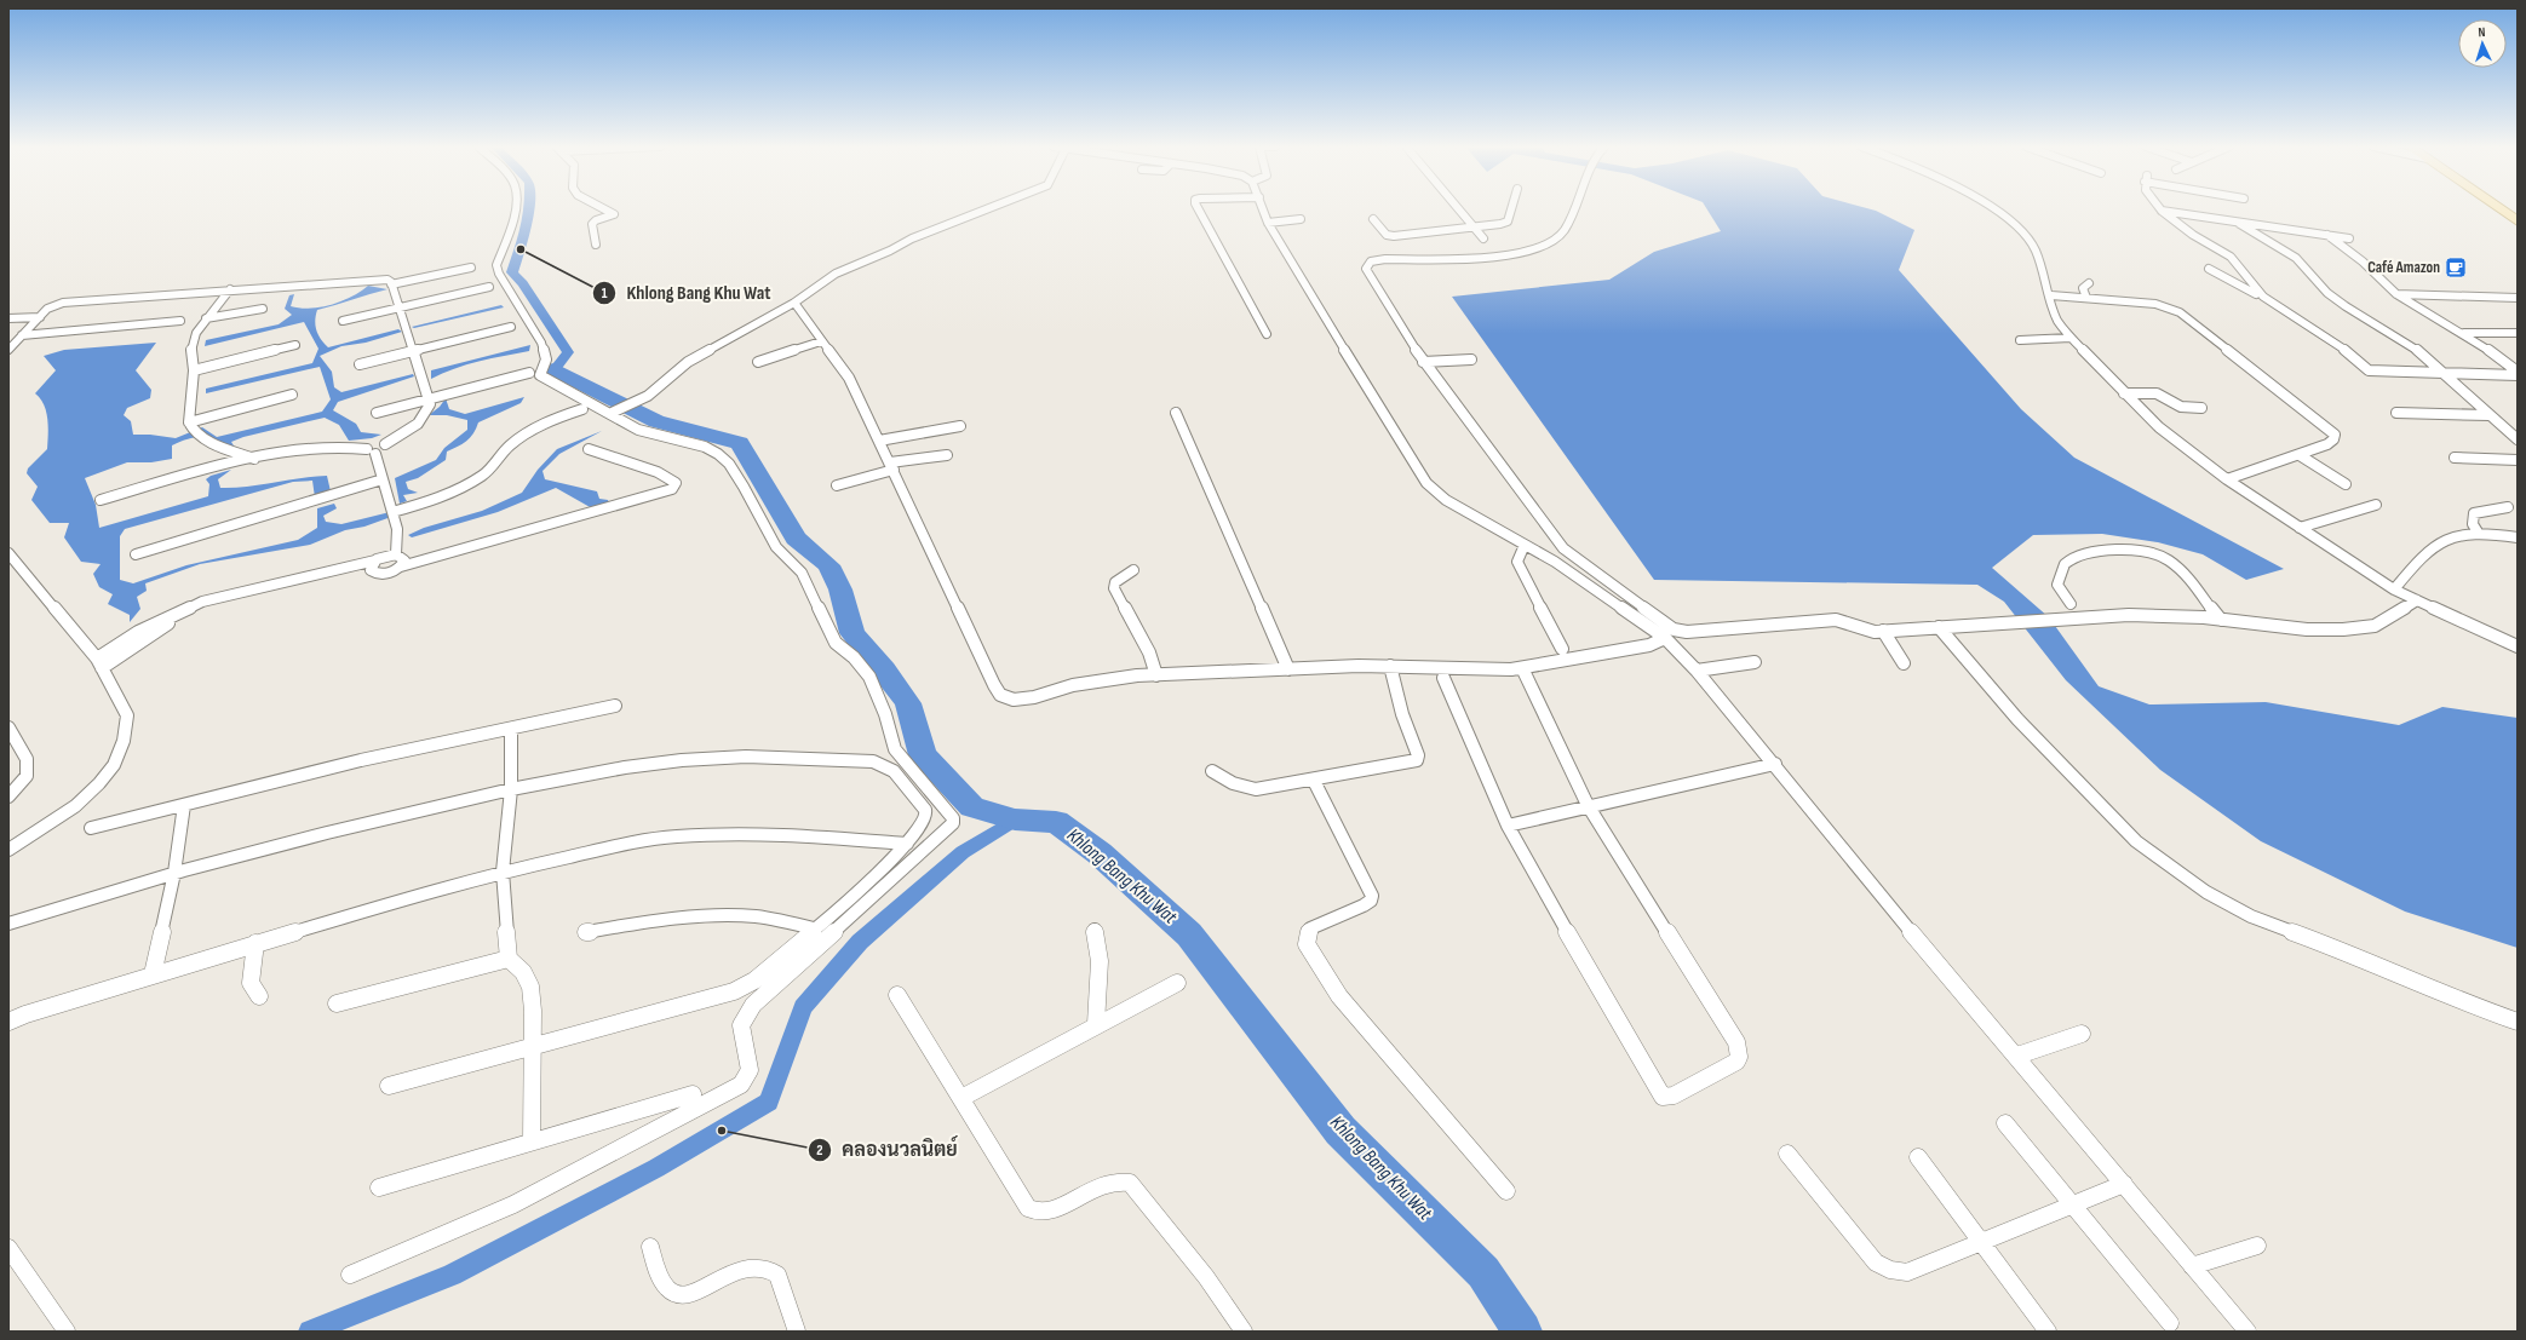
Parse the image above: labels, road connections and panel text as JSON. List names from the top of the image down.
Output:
{
  "water": ["Khlong Bang Khu Wat"],
  "places": {
    "other": ["Khlong Bang Khu Wat", "คลองนวลนิตย์"],
    "cafe": ["Café Amazon"]
  },
  "north": "top"
}
